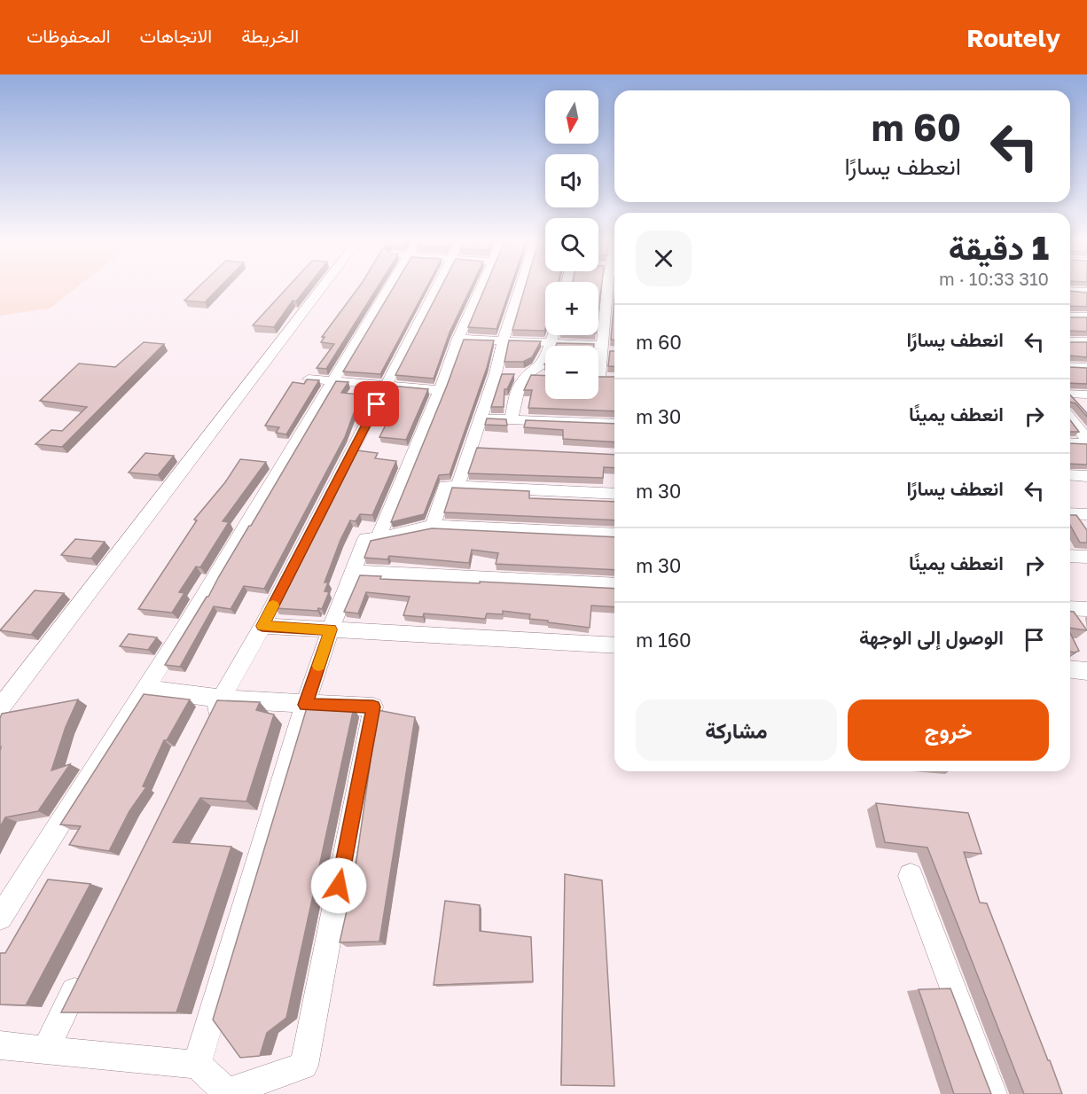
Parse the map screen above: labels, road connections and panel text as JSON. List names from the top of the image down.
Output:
{
  "north": "bottom",
  "page": {
    "header": "Routely",
    "nav": ["الخريطة", "الاتجاهات", "المحفوظات"],
    "map_buttons": ["+", "−"],
    "turn": ["60 m", "انعطف يسارًا"],
    "heading": ["1 دقيقة", "310 m · 10:33"],
    "list": [
      {
        "name": "انعطف يسارًا",
        "value": "60 m"
      },
      {
        "name": "انعطف يمينًا",
        "value": "30 m"
      },
      {
        "name": "انعطف يسارًا",
        "value": "30 m"
      },
      {
        "name": "انعطف يمينًا",
        "value": "30 m"
      },
      {
        "name": "الوصول إلى الوجهة",
        "value": "160 m"
      }
    ],
    "buttons": ["خروج", "مشاركة"]
  }
}
